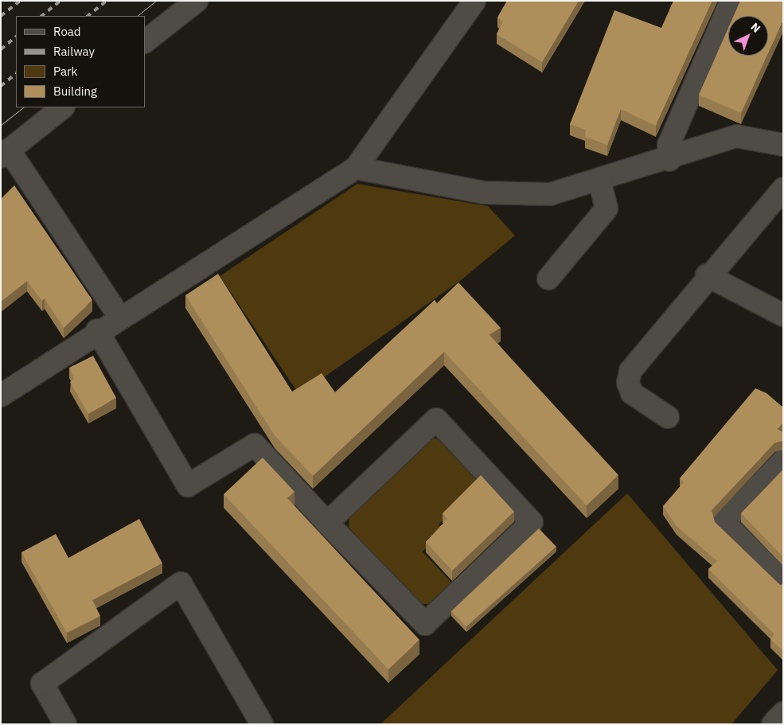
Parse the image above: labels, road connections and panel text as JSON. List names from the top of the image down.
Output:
{
  "legend": [
    "Road",
    "Railway",
    "Park",
    "Building"
  ],
  "north": "top right"
}
